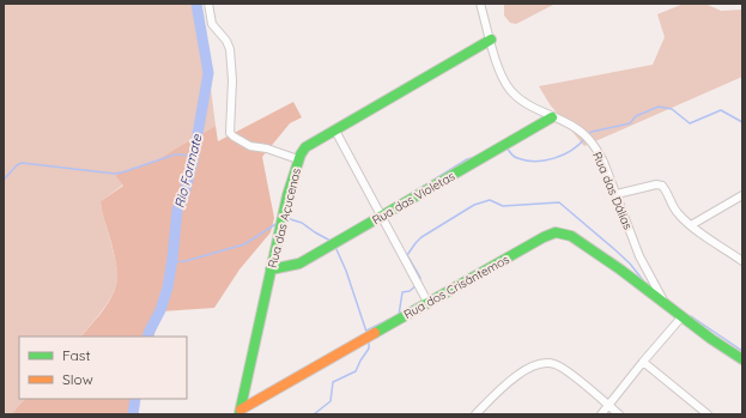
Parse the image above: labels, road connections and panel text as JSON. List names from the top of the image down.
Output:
{
  "streets": {
    "street": [
      "Rua das Dálias",
      "Rua das Violetas",
      "Rua das Açucenas",
      "Rua dos Crisântemos"
    ]
  },
  "crossings": [
    ["Rua das Dálias", "Rua das Violetas"],
    ["Rua das Dálias", "Rua das Açucenas"],
    ["Rua das Dálias", "Rua dos Crisântemos"],
    ["Rua das Violetas", "Rua das Açucenas"],
    ["Rua das Açucenas", "Rua dos Crisântemos"]
  ],
  "water": ["Rio Formate"],
  "legend": ["Fast", "Slow"]
}
